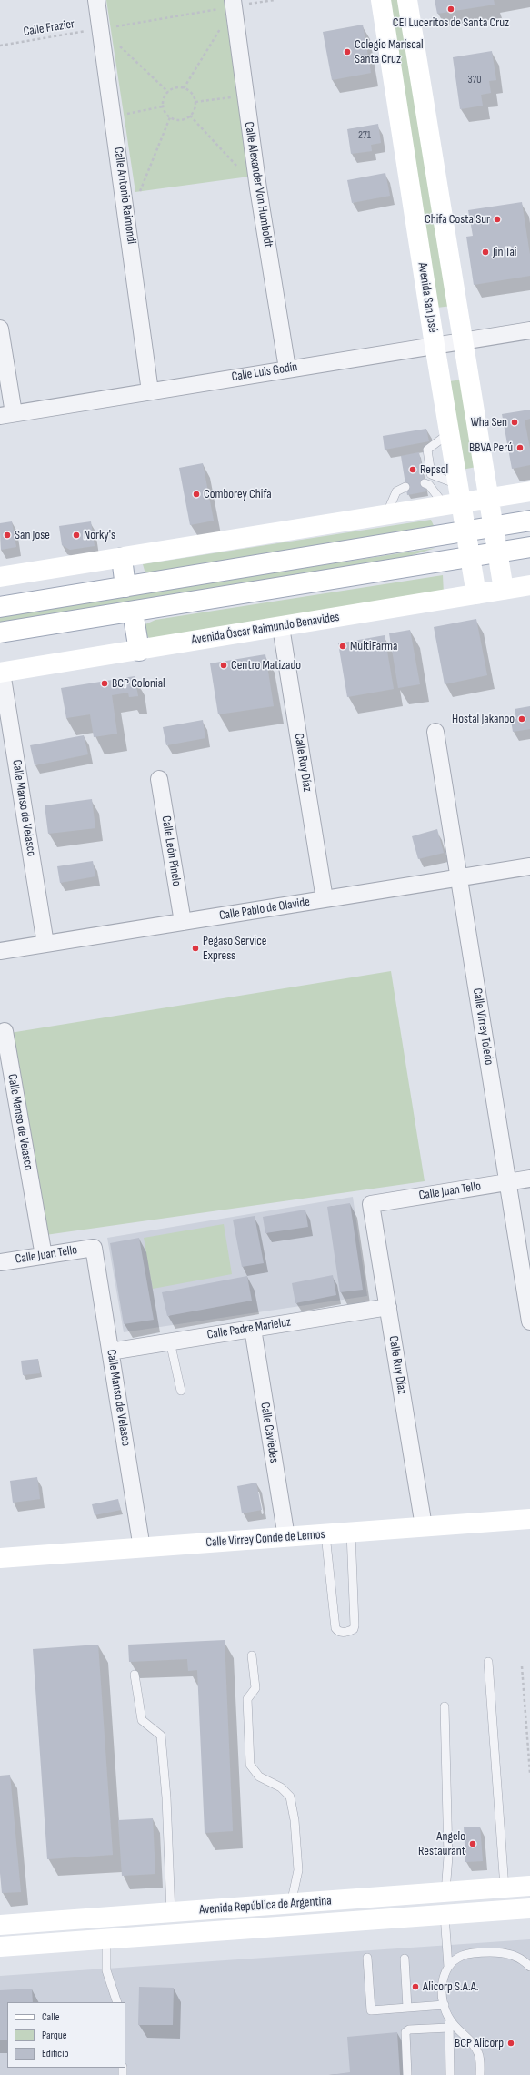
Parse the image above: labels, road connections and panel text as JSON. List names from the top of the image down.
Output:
{
  "streets": {
    "main road": [
      "Avenida San José",
      "Avenida Óscar Raimundo Benavides",
      "Calle Virrey Conde de Lemos",
      "Avenida República de Argentina"
    ],
    "street": [
      "Calle Alexander Von Humboldt",
      "Calle Antonio Raimondi",
      "Calle Luis Godín",
      "Calle Ruy Díaz",
      "Calle Manso de Velasco",
      "Calle León Pinelo",
      "Calle Pablo de Olavide",
      "Calle Virrey Toledo",
      "Calle Juan Tello",
      "Calle Padre Marieluz",
      "Calle Caviedes"
    ],
    "path": ["Calle Frazier"]
  },
  "crossings": [
    ["Calle Frazier", "Calle Alexander Von Humboldt"],
    ["Calle Frazier", "Calle Antonio Raimondi"],
    ["Calle Alexander Von Humboldt", "Calle Luis Godín"],
    ["Calle Antonio Raimondi", "Calle Luis Godín"],
    ["Avenida San José", "Calle Luis Godín"],
    ["Avenida San José", "Avenida Óscar Raimundo Benavides"],
    ["Avenida Óscar Raimundo Benavides", "Calle Ruy Díaz"],
    ["Avenida Óscar Raimundo Benavides", "Calle Manso de Velasco"],
    ["Calle Ruy Díaz", "Calle Pablo de Olavide"],
    ["Calle Ruy Díaz", "Calle Juan Tello"],
    ["Calle Ruy Díaz", "Calle Padre Marieluz"],
    ["Calle Ruy Díaz", "Calle Virrey Conde de Lemos"],
    ["Calle Manso de Velasco", "Calle Pablo de Olavide"],
    ["Calle Manso de Velasco", "Calle Juan Tello"],
    ["Calle Manso de Velasco", "Calle Padre Marieluz"],
    ["Calle Manso de Velasco", "Calle Virrey Conde de Lemos"],
    ["Calle León Pinelo", "Calle Pablo de Olavide"],
    ["Calle Pablo de Olavide", "Calle Virrey Toledo"],
    ["Calle Virrey Toledo", "Calle Juan Tello"],
    ["Calle Padre Marieluz", "Calle Caviedes"],
    ["Calle Caviedes", "Calle Virrey Conde de Lemos"]
  ],
  "places": [
    "CEI Luceritos de Santa Cruz",
    "Colegio Mariscal Santa Cruz",
    "Chifa Costa Sur",
    "Jin Tai",
    "Wha Sen",
    "BBVA Perú",
    "Repsol",
    "Comborey Chifa",
    "San Jose",
    "Norky's",
    "MultiFarma",
    "Centro Matizado",
    "BCP Colonial",
    "Hostal Jakanoo",
    "Pegaso Service Express",
    "Angelo Restaurant",
    "Alicorp S.A.A.",
    "BCP Alicorp"
  ],
  "house_numbers": ["370", "271"],
  "legend": ["Calle", "Parque", "Edificio"]
}
